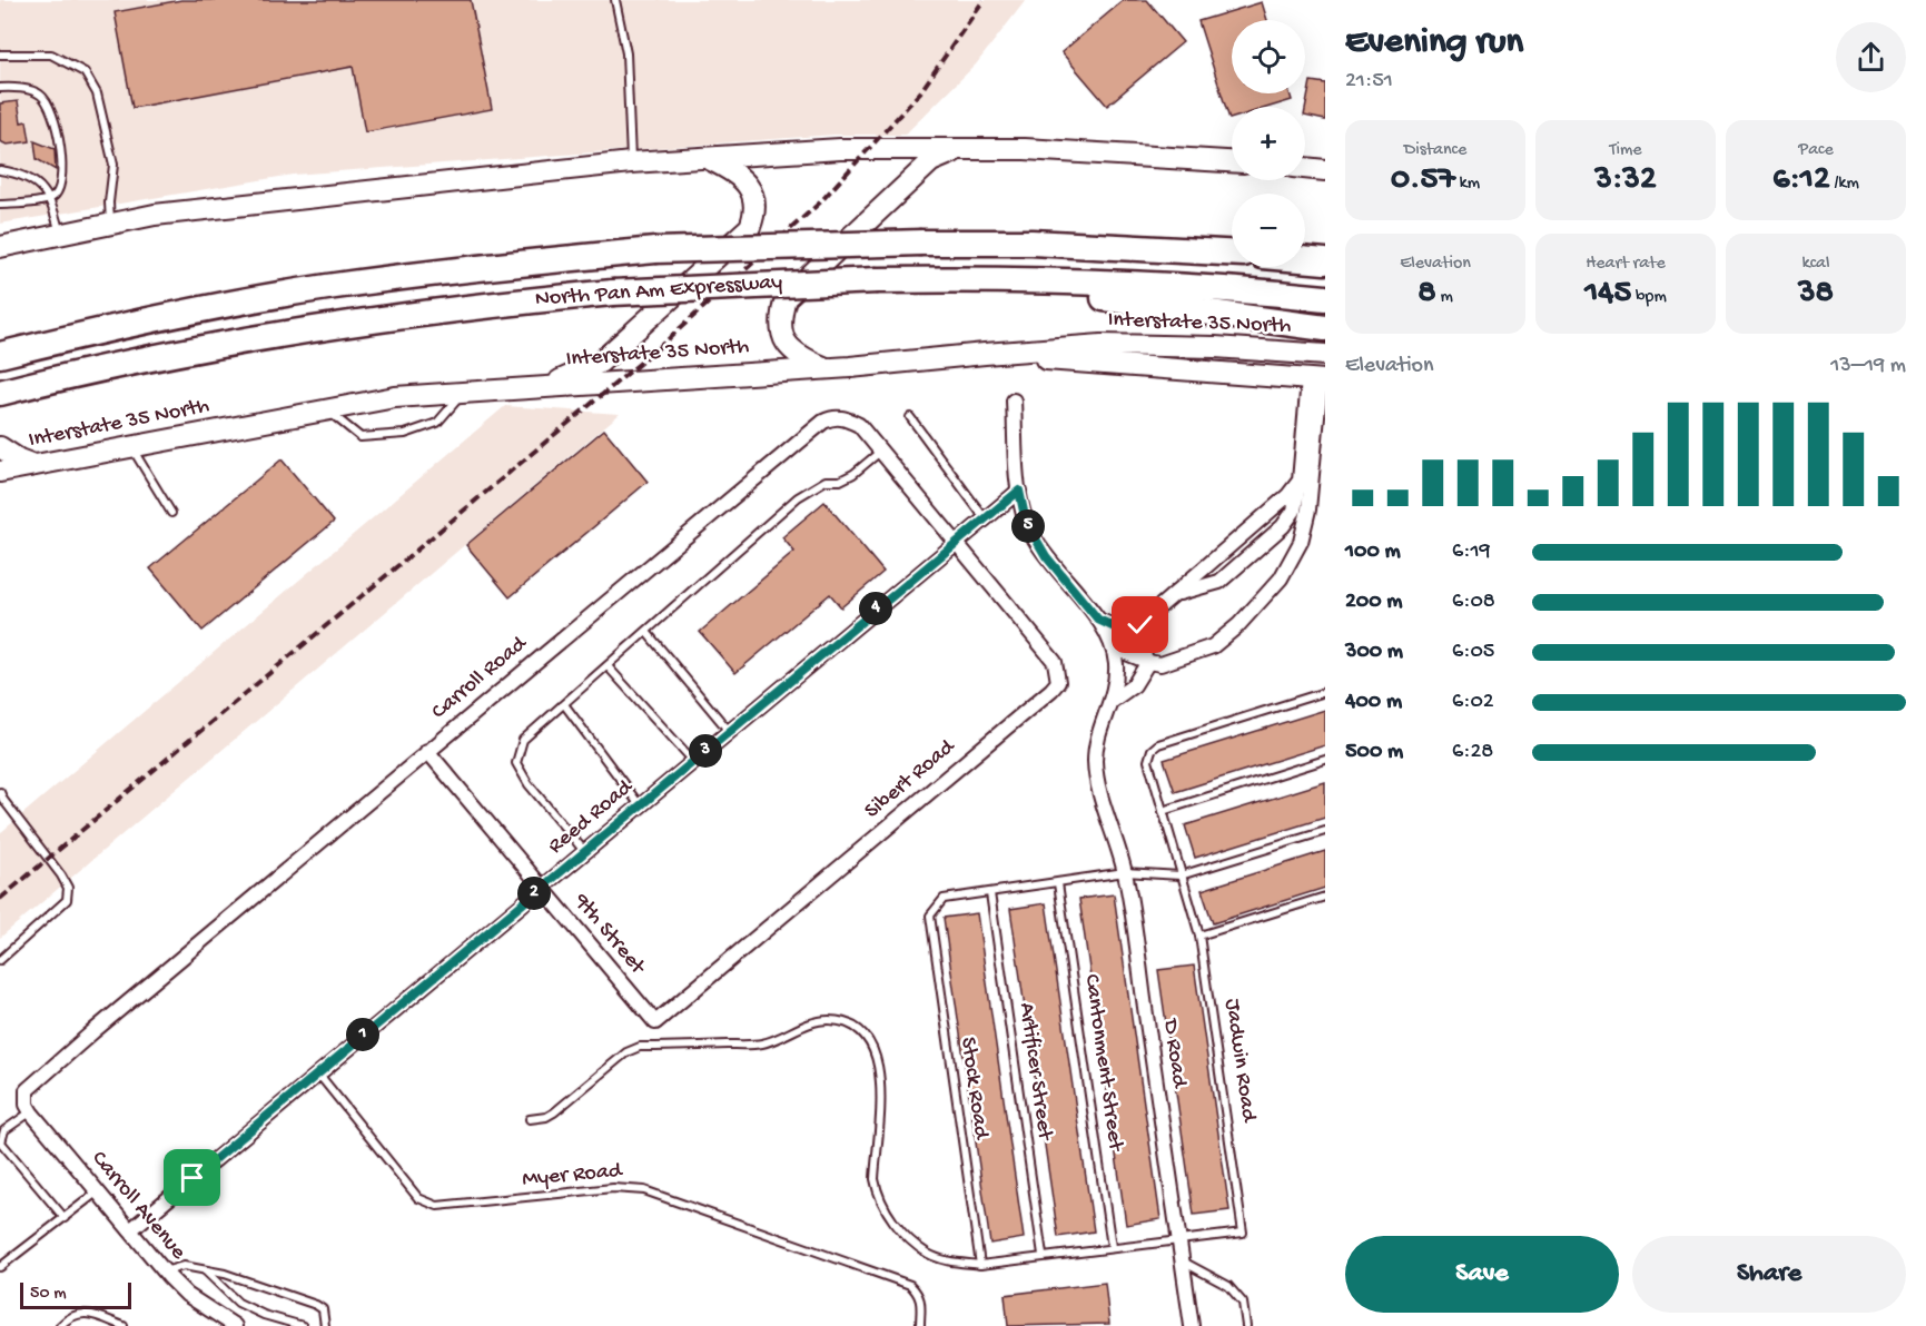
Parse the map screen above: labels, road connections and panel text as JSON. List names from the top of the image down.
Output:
{
  "streets": {
    "highway": ["North Pan Am Expressway"],
    "main road": ["Interstate 35 North"],
    "street": [
      "Carroll Road",
      "Sibert Road",
      "Reed Road",
      "9th Street",
      "D Road",
      "Carroll Avenue"
    ],
    "lane": [
      "Jadwin Road",
      "Cantonment Street",
      "Artificer Street",
      "Stock Road",
      "Myer Road"
    ]
  },
  "crossings": [
    ["Carroll Road", "Sibert Road"],
    ["Carroll Road", "Reed Road"],
    ["Carroll Road", "9th Street"],
    ["Carroll Road", "Carroll Avenue"],
    ["Sibert Road", "Reed Road"],
    ["Sibert Road", "9th Street"],
    ["Reed Road", "9th Street"],
    ["Reed Road", "Myer Road"],
    ["Reed Road", "Carroll Avenue"],
    ["D Road", "Jadwin Road"],
    ["Artificer Street", "Stock Road"]
  ],
  "scale_bar": "50 m",
  "page": {
    "heading": ["Evening run", "21:51"],
    "map_buttons": ["+", "−"],
    "stats": [
      ["Distance", "0.57 km"],
      ["Time", "3:32"],
      ["Pace", "6:12 /km"],
      ["Elevation", "8 m"],
      ["Heart rate", "145 bpm"],
      ["kcal", "38"]
    ],
    "chart": ["Elevation", "13–19 m"],
    "pins": [
      "5",
      "4",
      "3",
      "2",
      "1"
    ],
    "list": [
      {
        "name": "100 m",
        "note": "6:19"
      },
      {
        "name": "200 m",
        "note": "6:08"
      },
      {
        "name": "300 m",
        "note": "6:05"
      },
      {
        "name": "400 m",
        "note": "6:02"
      },
      {
        "name": "500 m",
        "note": "6:28"
      }
    ],
    "buttons": ["Save", "Share"],
    "scale": "50 m"
  }
}
